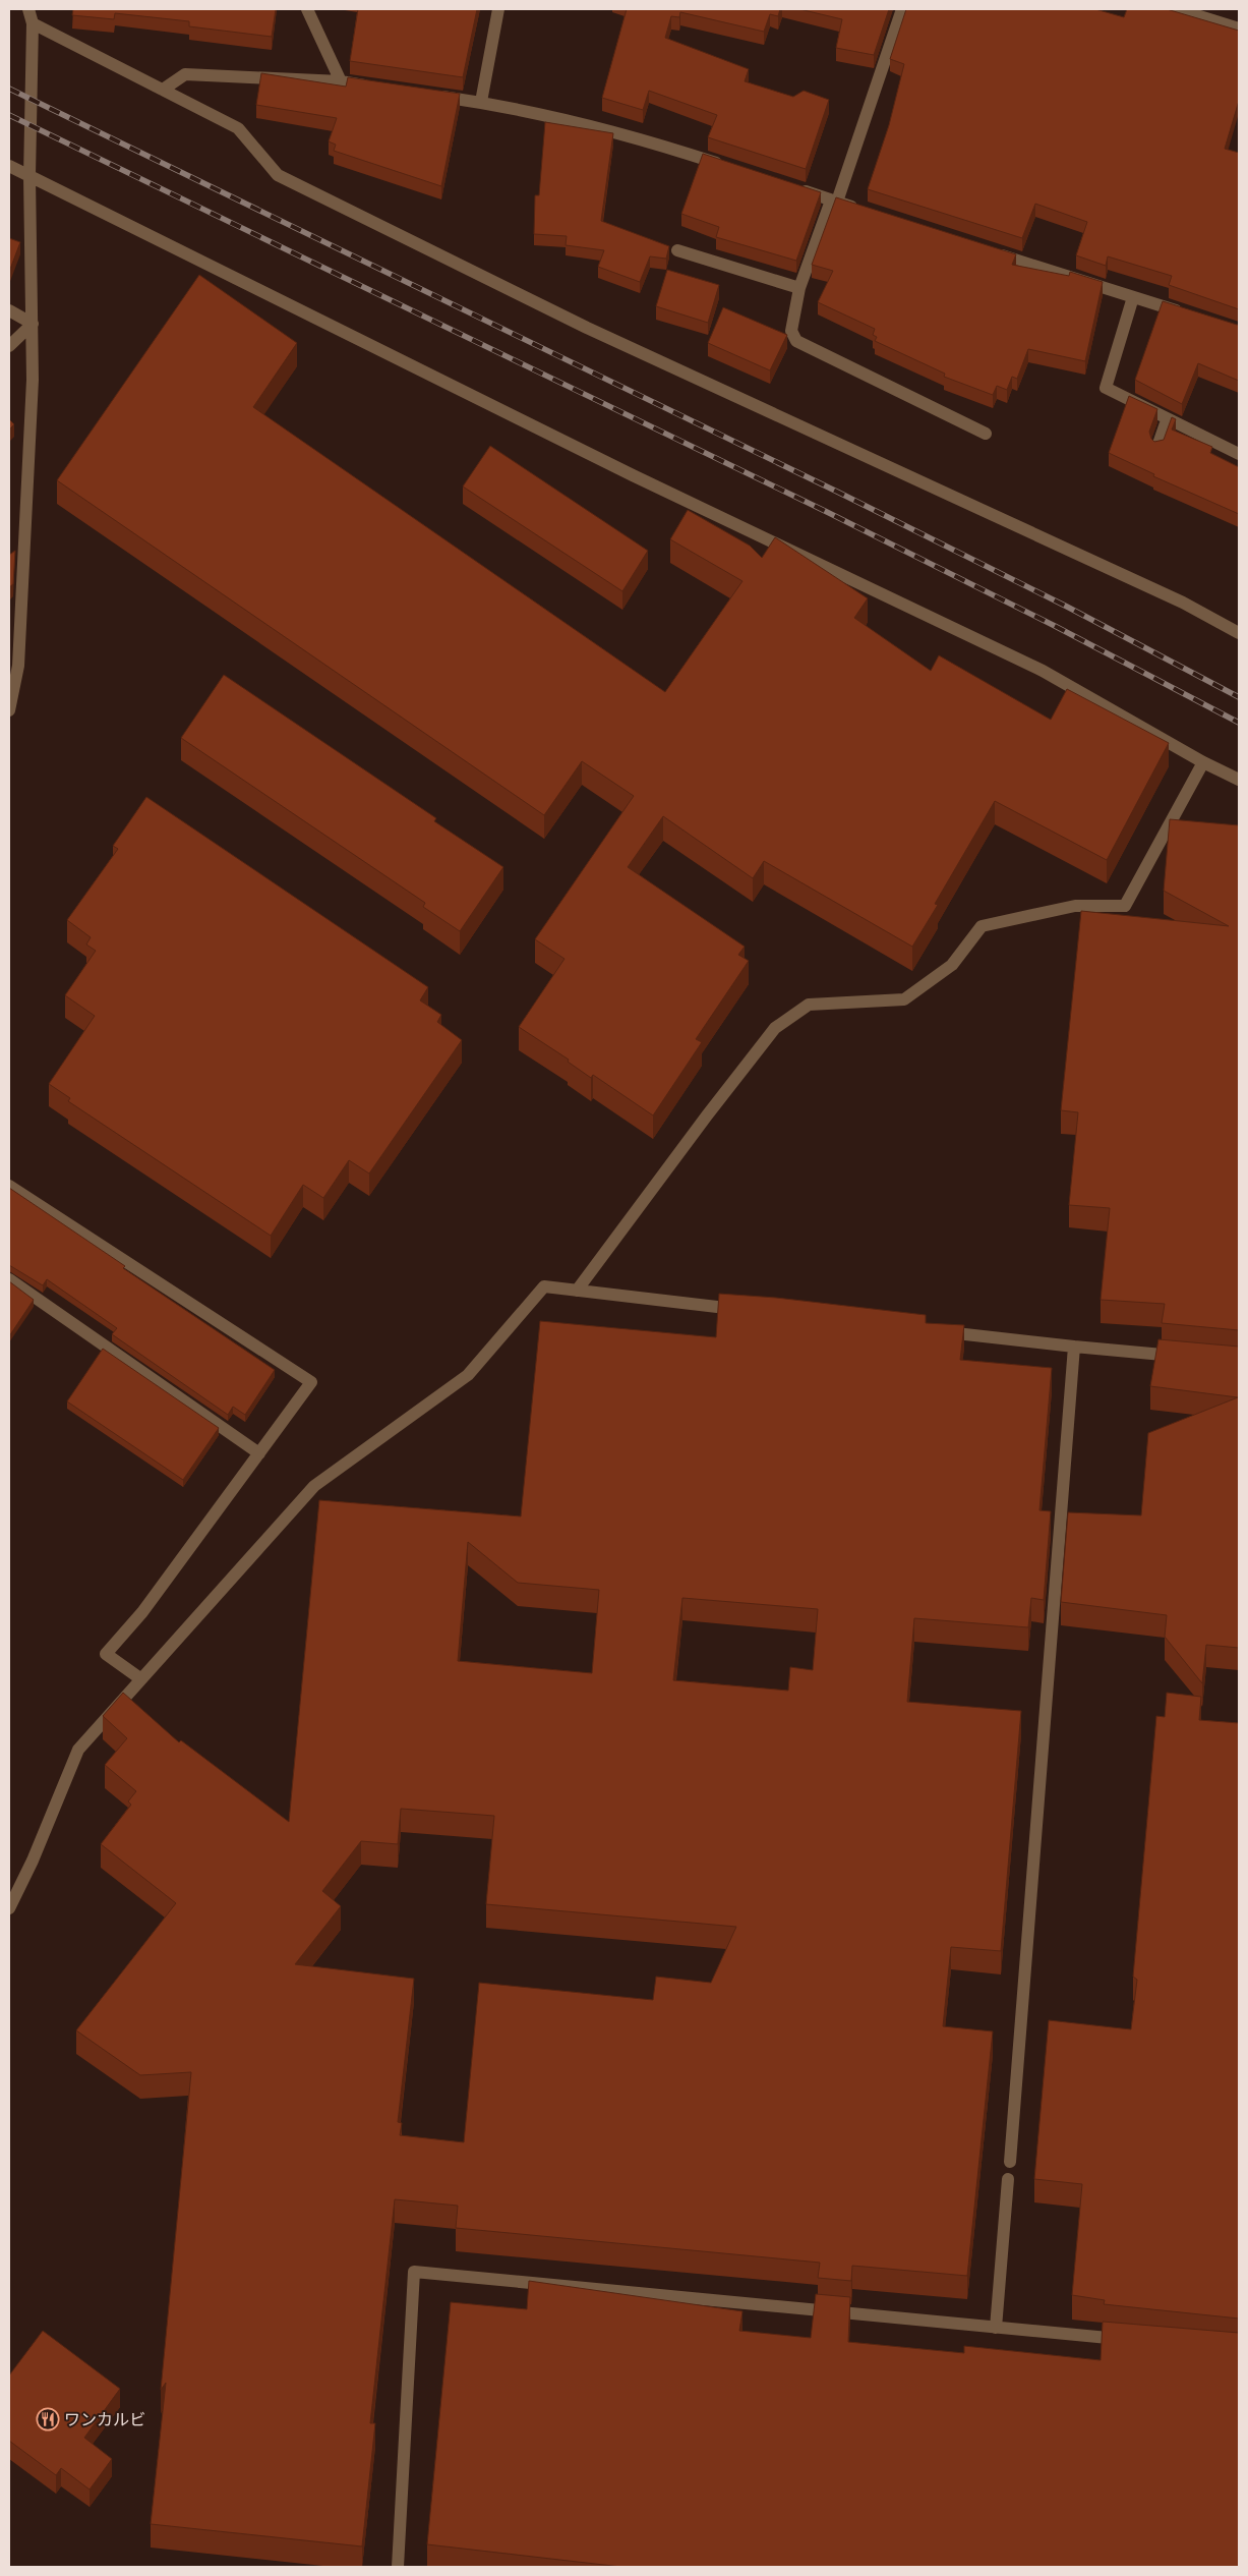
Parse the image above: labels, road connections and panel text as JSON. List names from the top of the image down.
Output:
{
  "places": {
    "restaurant": ["ワンカルビ"]
  }
}
